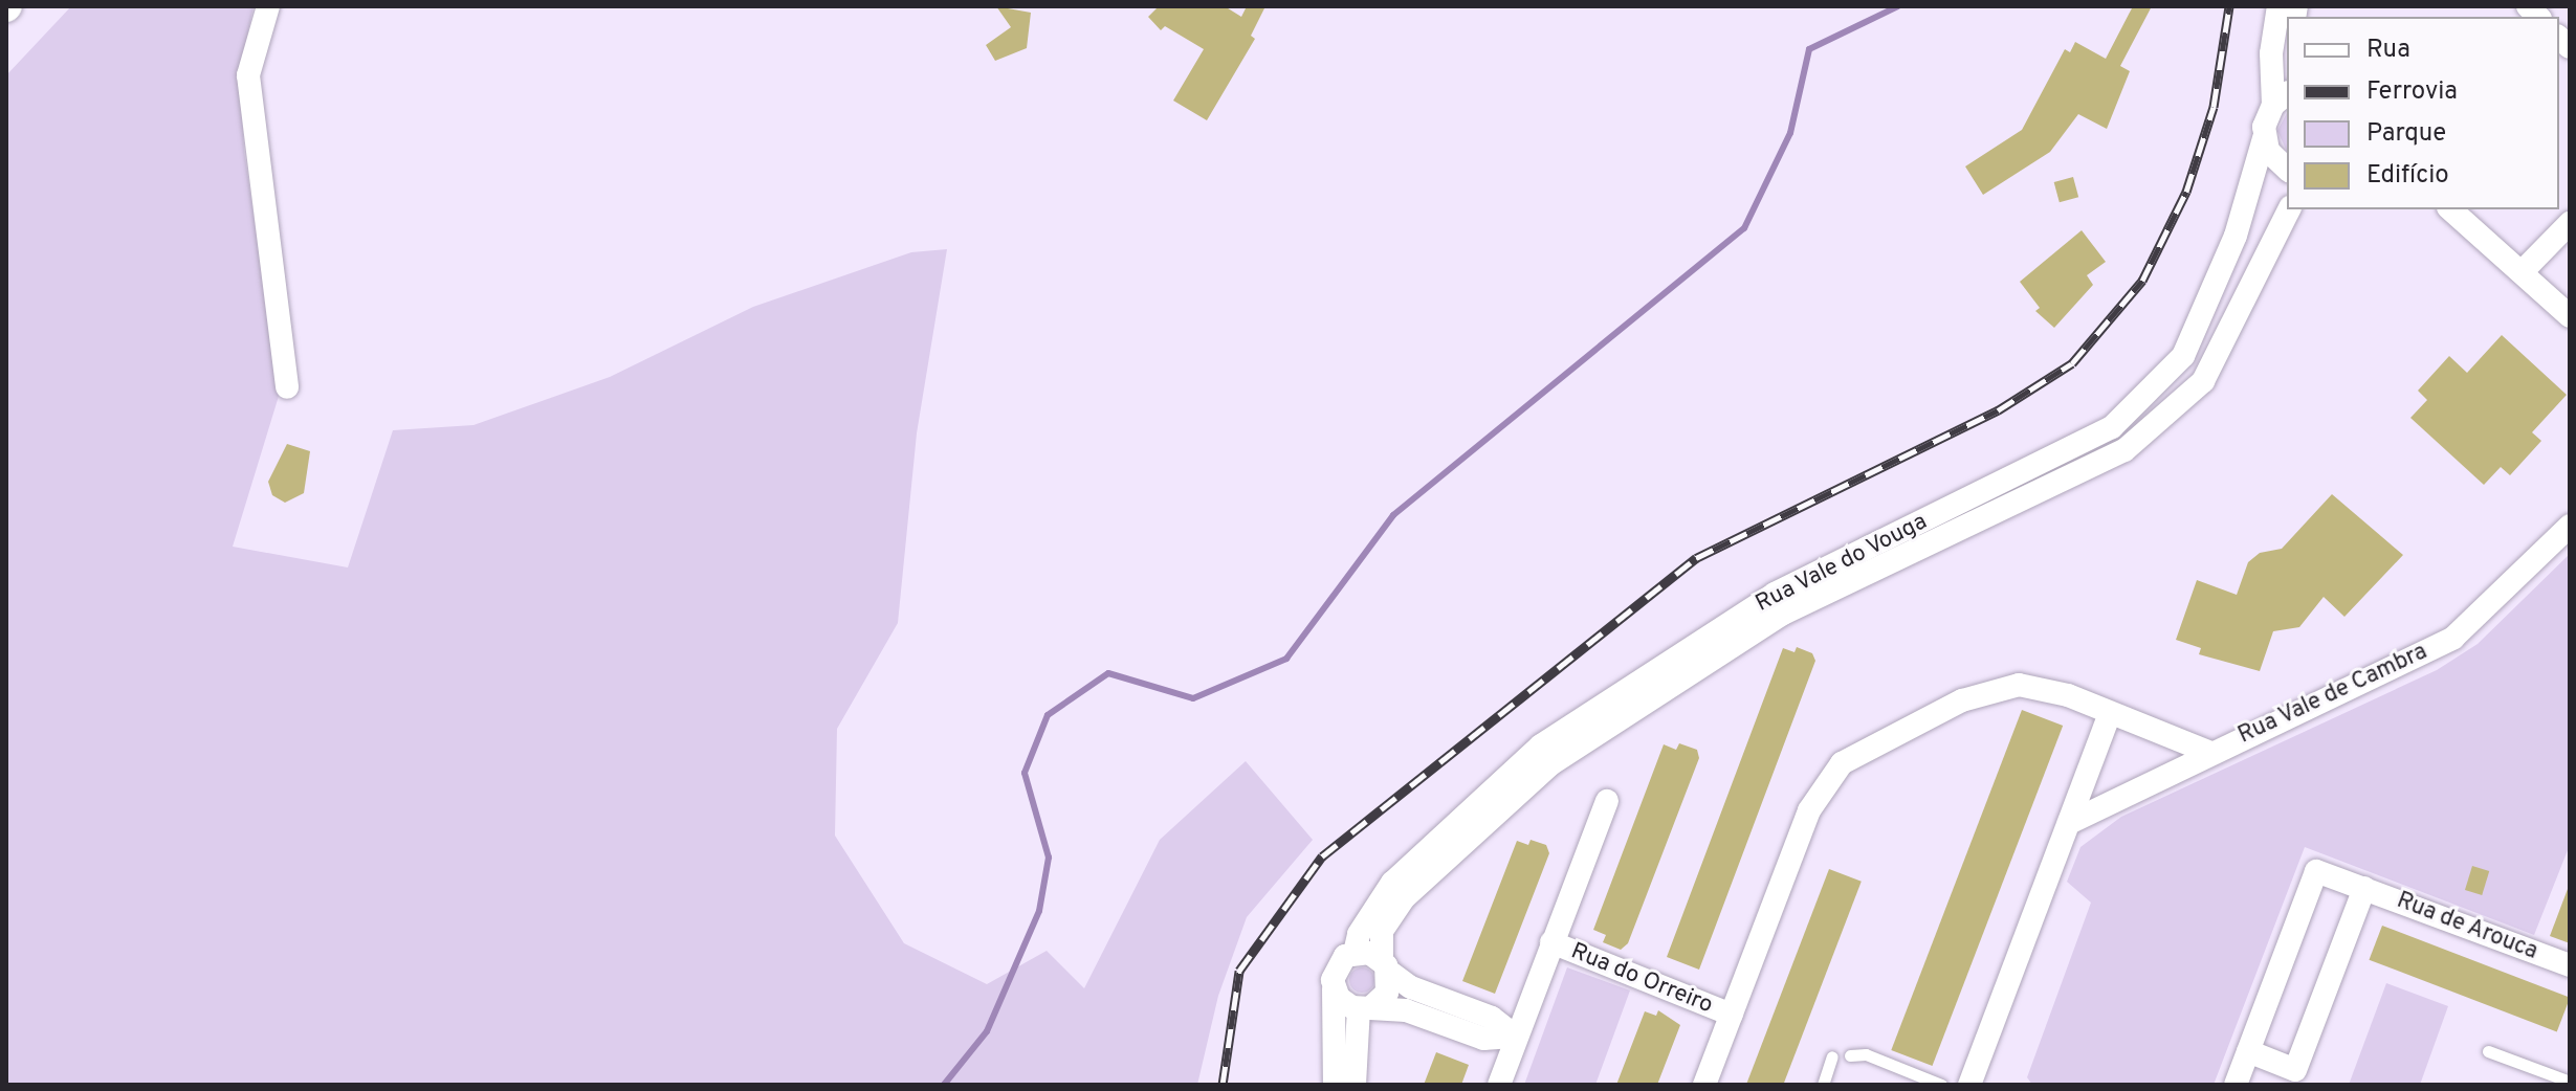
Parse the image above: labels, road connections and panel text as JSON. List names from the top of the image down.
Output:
{
  "streets": {
    "street": [
      "Rua Vale do Vouga",
      "Rua Vale de Cambra",
      "Rua de Arouca",
      "Rua do Orreiro"
    ]
  },
  "legend": [
    "Rua",
    "Ferrovia",
    "Parque",
    "Edifício"
  ]
}
